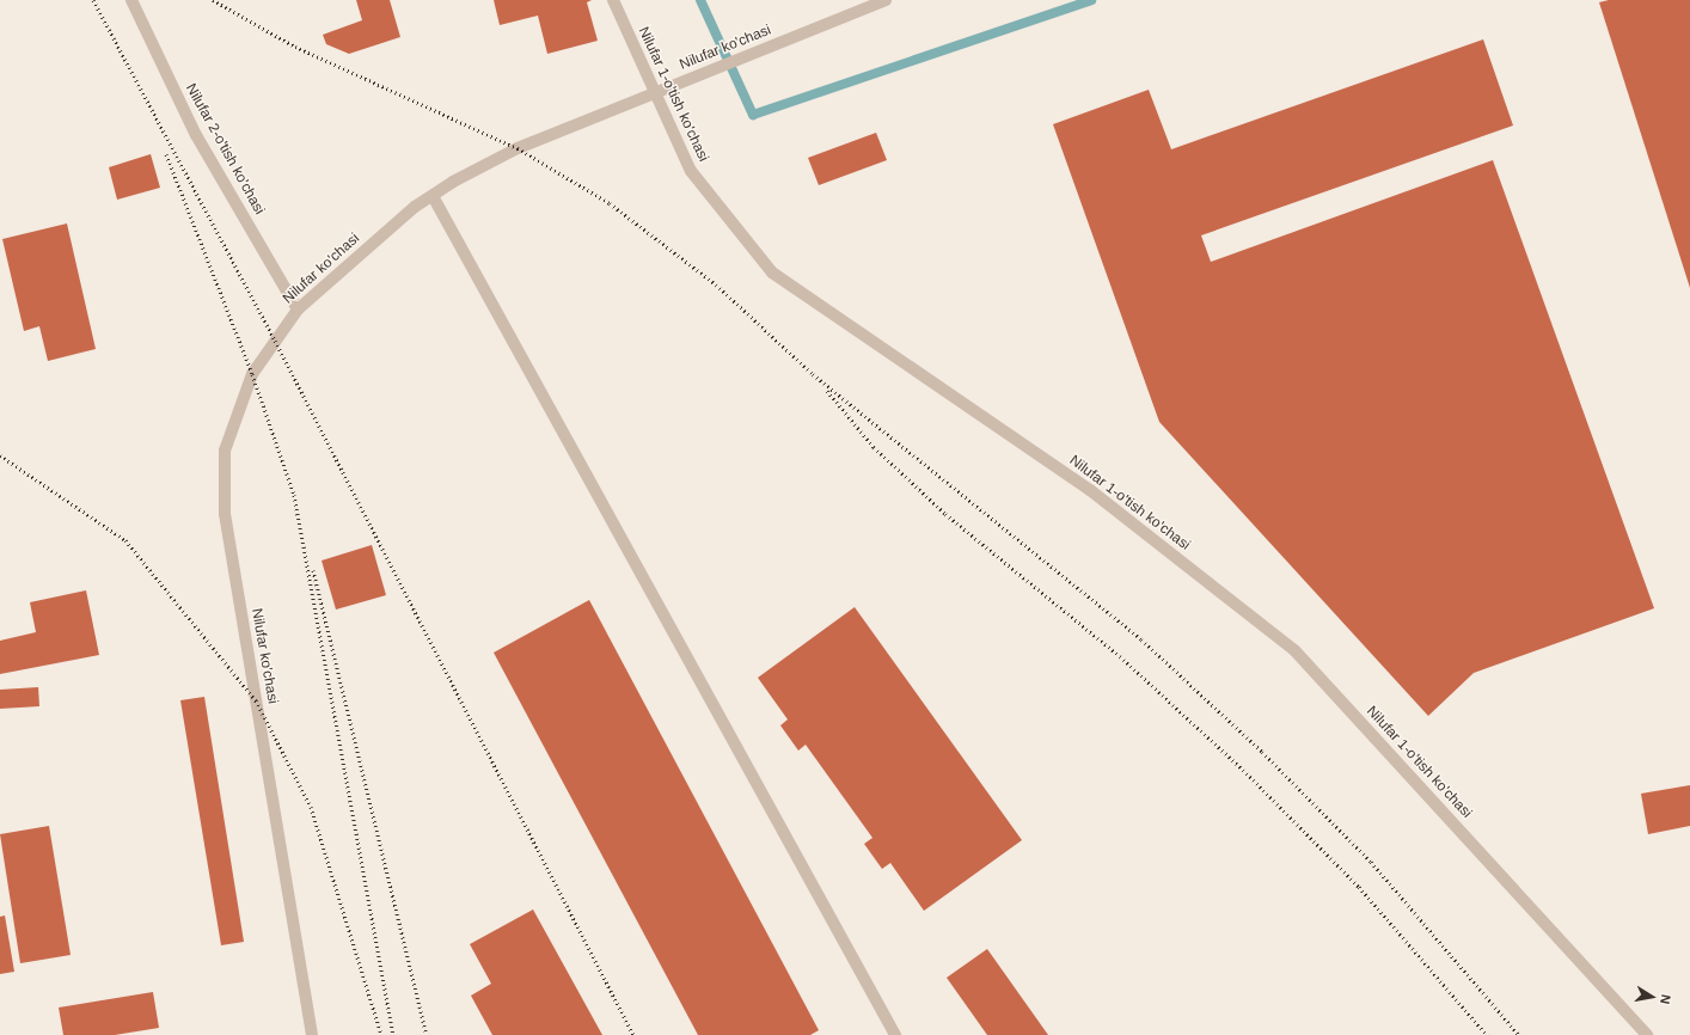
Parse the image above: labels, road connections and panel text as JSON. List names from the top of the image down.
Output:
{
  "streets": {
    "street": ["Nilufar ko'chasi", "Nilufar 1-o'tish ko'chasi", "Nilufar 2-o'tish ko'chasi"]
  },
  "crossings": [
    ["Nilufar ko'chasi", "Nilufar 1-o'tish ko'chasi"],
    ["Nilufar ko'chasi", "Nilufar 2-o'tish ko'chasi"]
  ],
  "north": "right"
}
